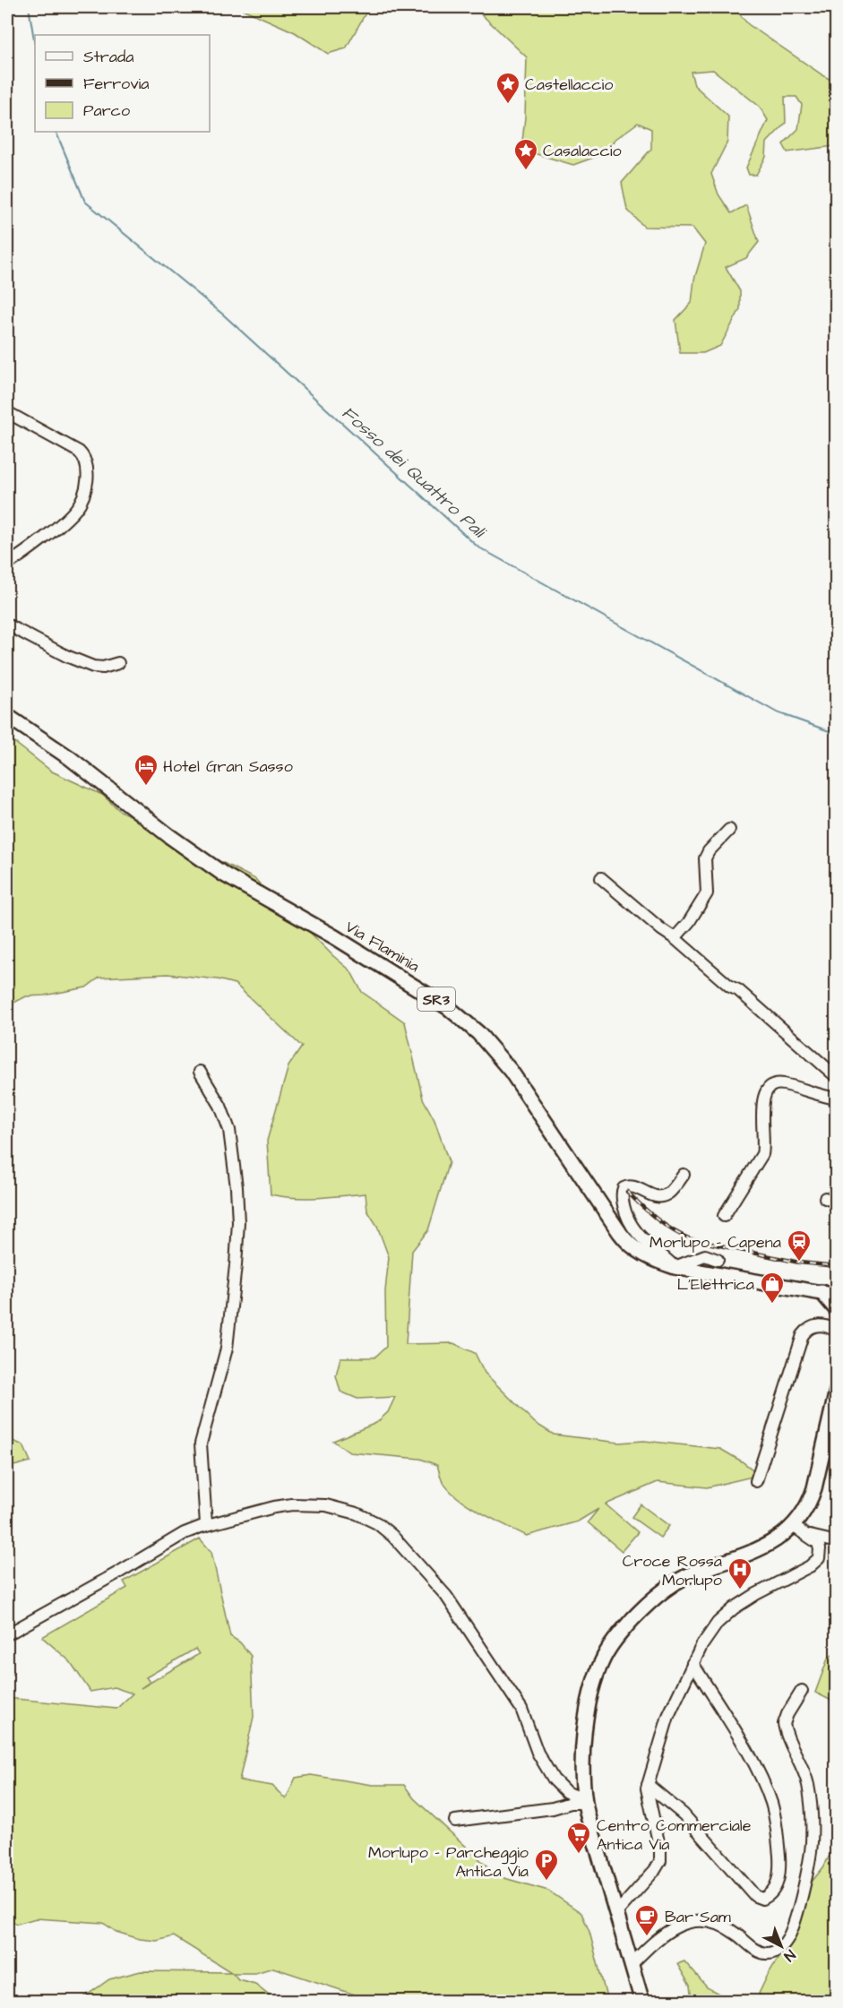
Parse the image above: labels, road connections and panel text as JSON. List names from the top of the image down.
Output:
{
  "streets": {
    "main road": ["Via Flaminia", "SR3"]
  },
  "water": ["Fosso dei Quattro Pali"],
  "places": {
    "place": ["Castellaccio", "Casalaccio"],
    "hotel": ["Hotel Gran Sasso"],
    "station": ["Morlupo - Capena"],
    "shop": ["L‘Elettrica"],
    "hospital": ["Croce Rossa Morlupo"],
    "supermarket": ["Centro Commerciale Antica Via"],
    "parking": ["Morlupo - Parcheggio Antica Via"],
    "cafe": ["Bar Sam"]
  },
  "legend": ["Strada", "Ferrovia", "Parco"],
  "north": "bottom right"
}
